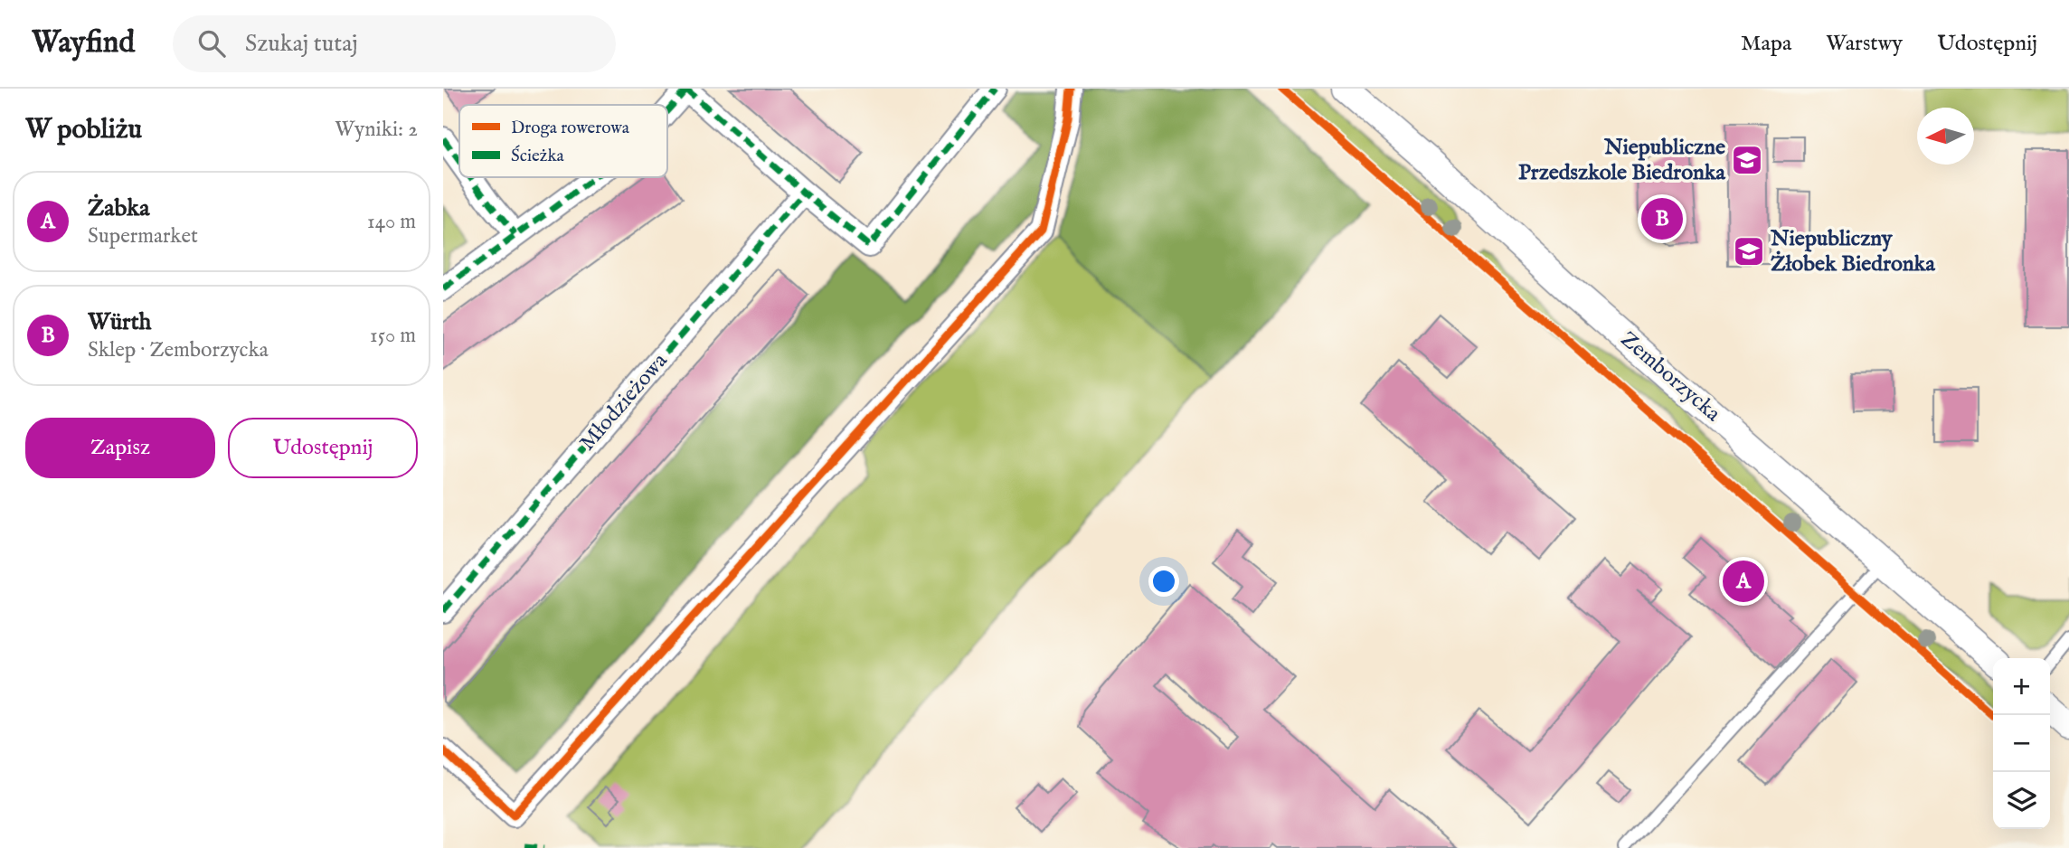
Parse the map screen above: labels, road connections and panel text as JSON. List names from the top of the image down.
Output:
{
  "streets": {
    "street": ["Zemborzycka", "Młodzieżowa"]
  },
  "places": {
    "school or university": ["Niepubliczne Przedszkole Biedronka", "Niepubliczny Żłobek Biedronka"]
  },
  "legend": ["Droga rowerowa", "Ścieżka"],
  "north": "left",
  "page": {
    "header": "Wayfind",
    "search": "Szukaj tutaj",
    "nav": ["Mapa", "Warstwy", "Udostępnij"],
    "heading": ["W pobliżu", "Wyniki: 2"],
    "list": [
      {
        "mark": "A",
        "name": "Żabka",
        "note": "Supermarket",
        "value": "140 m"
      },
      {
        "mark": "B",
        "name": "Würth",
        "note": "Sklep · Zemborzycka",
        "value": "150 m"
      }
    ],
    "pins": ["B", "A"],
    "buttons": ["Zapisz", "Udostępnij"],
    "map_buttons": ["+", "−"]
  }
}
